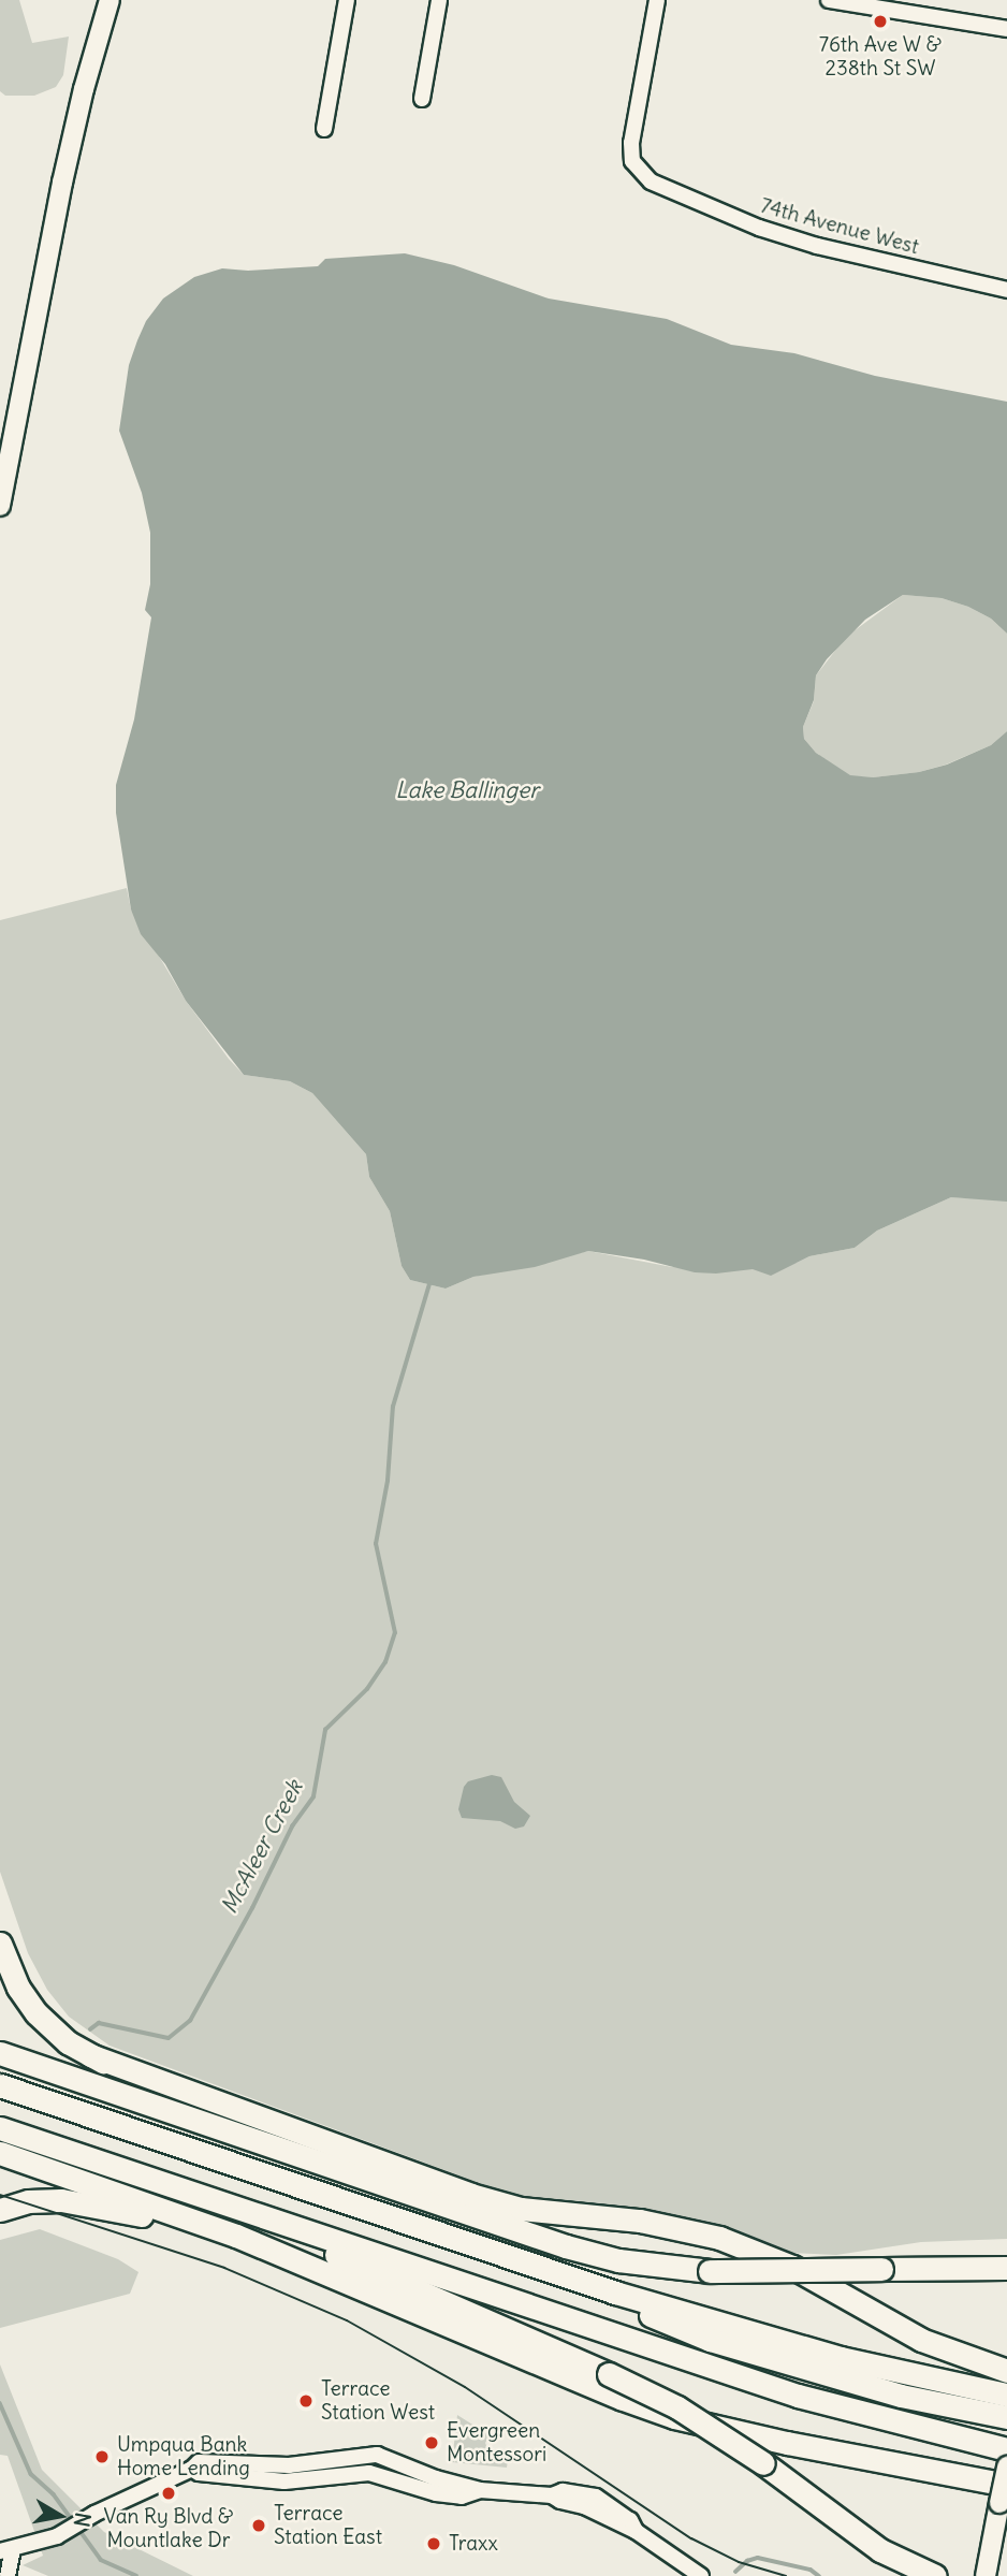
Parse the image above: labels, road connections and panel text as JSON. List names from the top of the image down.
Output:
{
  "streets": {
    "street": ["74th Avenue West"]
  },
  "water": ["Lake Ballinger", "McAleer Creek"],
  "places": [
    "76th Ave W & 238th St SW",
    "Terrace Station West",
    "Evergreen Montessori",
    "Umpqua Bank Home Lending",
    "Van Ry Blvd & Mountlake Dr",
    "Terrace Station East",
    "Traxx"
  ],
  "north": "right"
}
